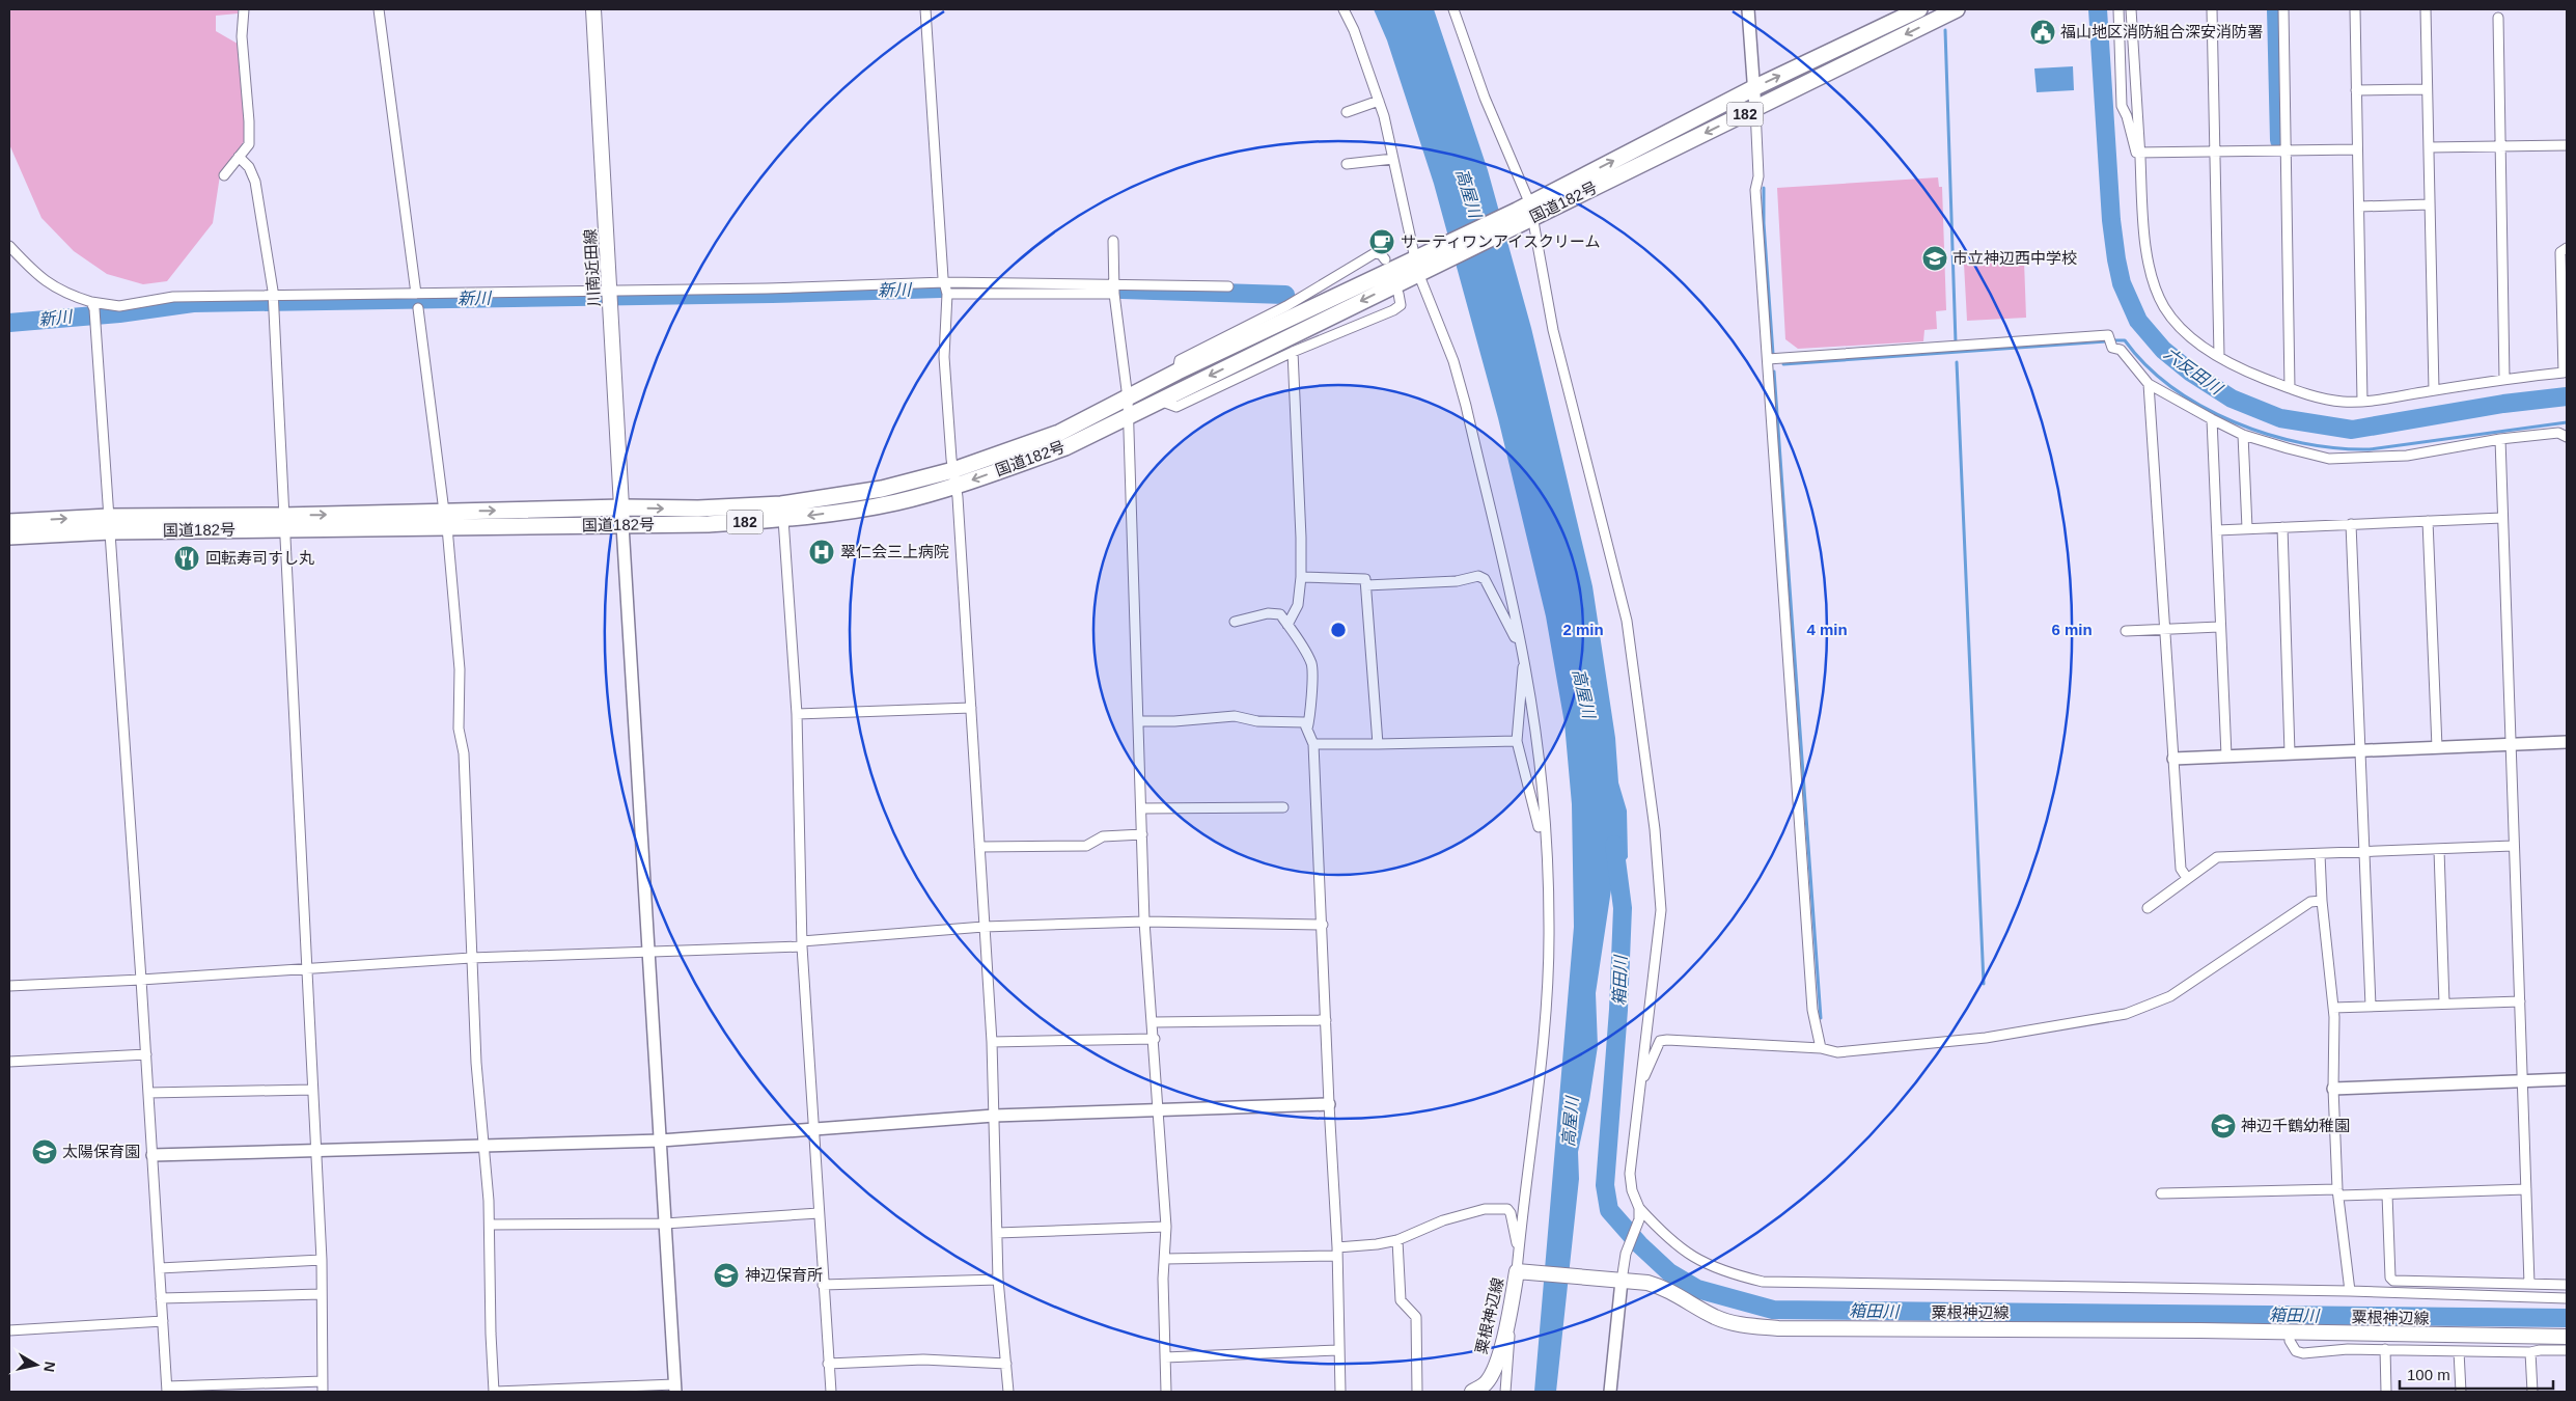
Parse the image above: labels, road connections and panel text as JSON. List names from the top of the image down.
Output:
{
  "streets": {
    "highway": ["182", "国道182号"],
    "main road": ["川南近田線", "粟根神辺線"]
  },
  "crossings": [
    ["国道182号", "川南近田線"]
  ],
  "water": [
    "高屋川",
    "新川",
    "六反田川",
    "箱田川"
  ],
  "places": {
    "public building": ["福山地区消防組合深安消防署"],
    "cafe": ["サーティワンアイスクリーム"],
    "school or university": [
      "市立神辺西中学校",
      "神辺千鶴幼稚園",
      "太陽保育園",
      "神辺保育所"
    ],
    "hospital": ["翠仁会三上病院"],
    "restaurant": ["回転寿司すし丸"]
  },
  "scale_bar": "100 m",
  "north": "right",
  "rings": ["2 min", "4 min", "6 min"]
}
